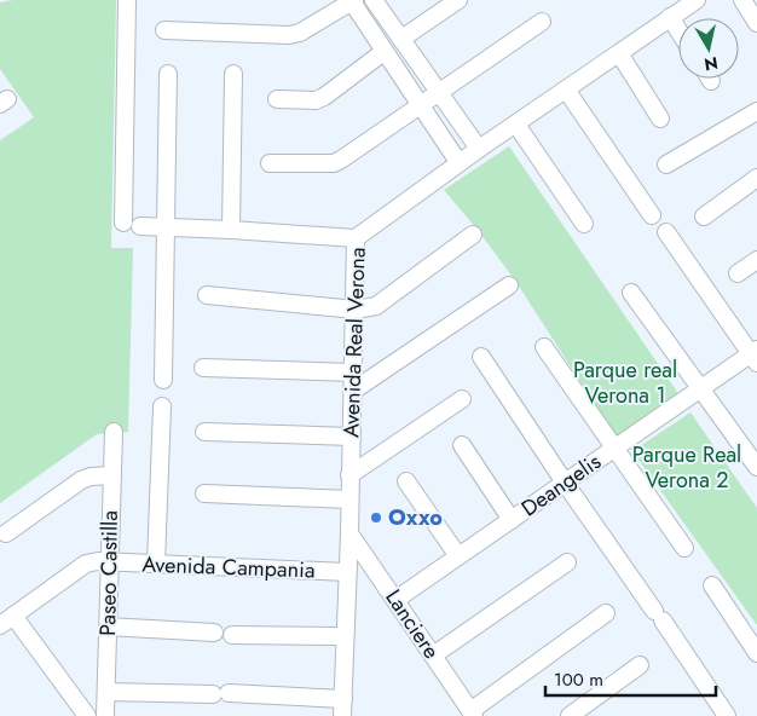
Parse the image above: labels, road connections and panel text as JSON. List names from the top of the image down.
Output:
{
  "streets": {
    "street": [
      "Avenida Real Verona",
      "Deangelis",
      "Avenida Campania",
      "Paseo Castilla",
      "Lanciere"
    ]
  },
  "crossings": [
    ["Avenida Real Verona", "Avenida Campania"],
    ["Avenida Real Verona", "Lanciere"],
    ["Deangelis", "Lanciere"],
    ["Avenida Campania", "Paseo Castilla"]
  ],
  "parks": ["Parque real Verona 1", "Parque Real Verona 2"],
  "places": ["Oxxo"],
  "scale_bar": "100 m",
  "north": "bottom"
}
